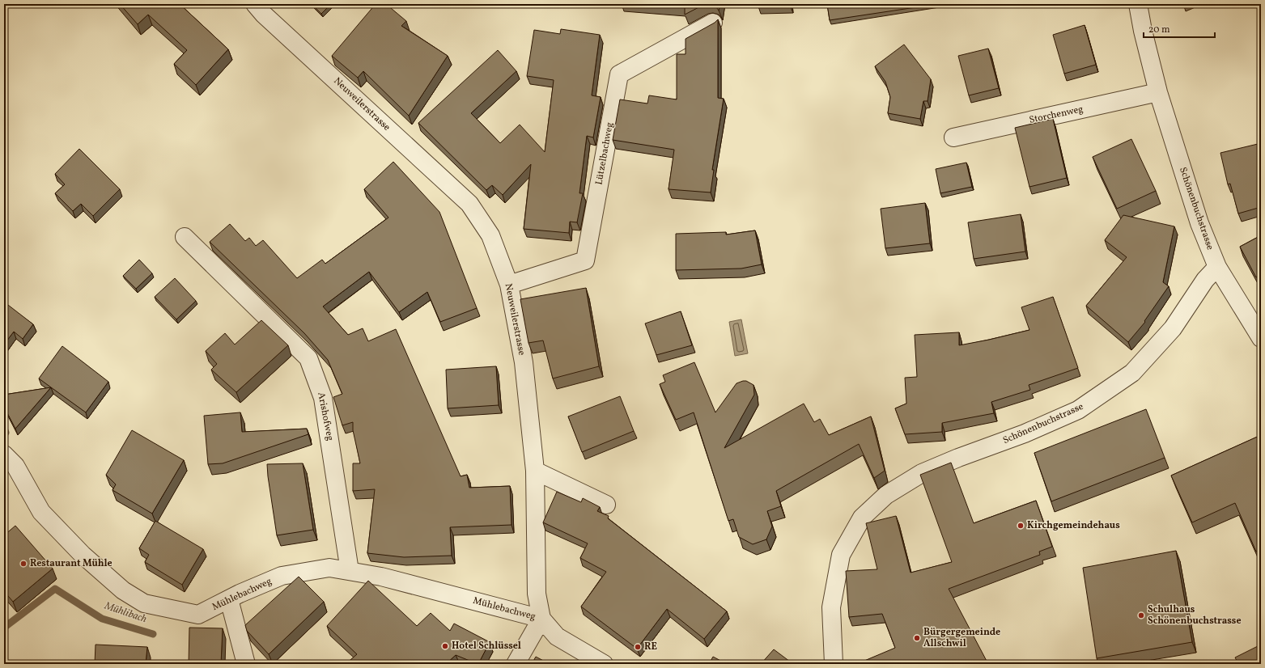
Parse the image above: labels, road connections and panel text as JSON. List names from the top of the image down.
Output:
{
  "streets": {
    "street": [
      "Neuweilerstrasse",
      "Storchenweg",
      "Lützelbachweg",
      "Schönenbuchstrasse",
      "Arishofweg",
      "Mühlebachweg"
    ]
  },
  "crossings": [
    ["Neuweilerstrasse", "Lützelbachweg"],
    ["Neuweilerstrasse", "Mühlebachweg"],
    ["Storchenweg", "Schönenbuchstrasse"],
    ["Arishofweg", "Mühlebachweg"]
  ],
  "water": ["Mühlibach"],
  "places": [
    "Kirchgemeindehaus",
    "Restaurant Mühle",
    "Schulhaus Schönenbuchstrasse",
    "Bürgergemeinde Allschwil",
    "Hotel Schlüssel",
    "RE"
  ],
  "scale_bar": "20 m"
}
